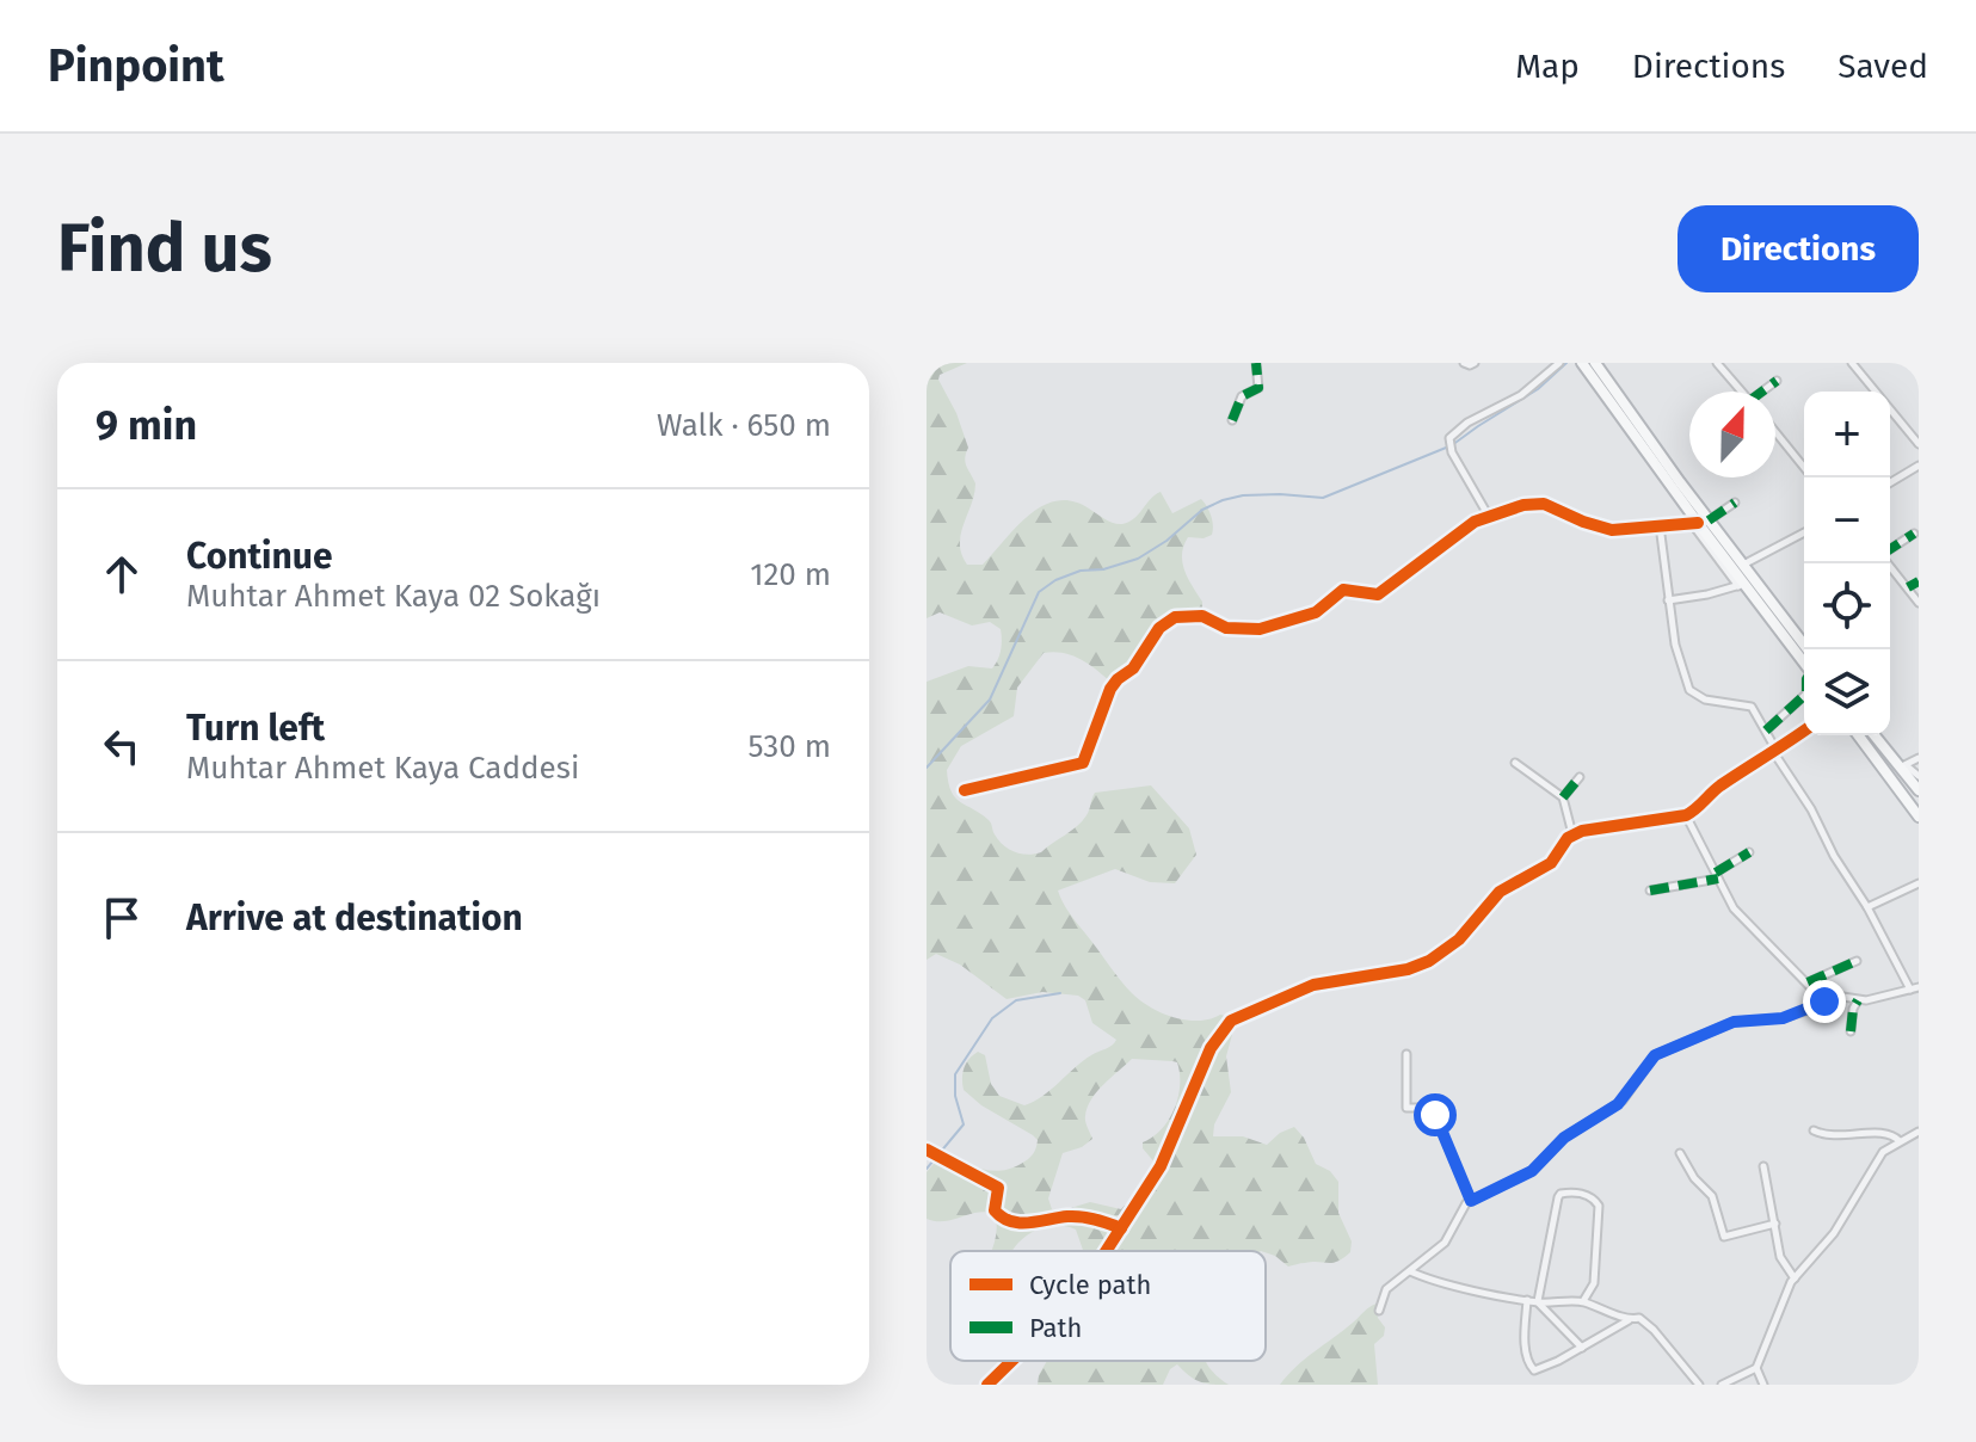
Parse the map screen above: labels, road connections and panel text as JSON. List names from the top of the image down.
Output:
{
  "legend": ["Cycle path", "Path"],
  "north": "top",
  "page": {
    "header": "Pinpoint",
    "nav": ["Map", "Directions", "Saved"],
    "buttons": "Directions",
    "title": "Find us",
    "heading": ["9 min", "Walk · 650 m"],
    "map_buttons": ["+", "−"],
    "list": [
      ["Continue", "Muhtar Ahmet Kaya 02 Sokağı", "120 m"],
      ["Turn left", "Muhtar Ahmet Kaya Caddesi", "530 m"],
      "Arrive at destination"
    ]
  }
}
